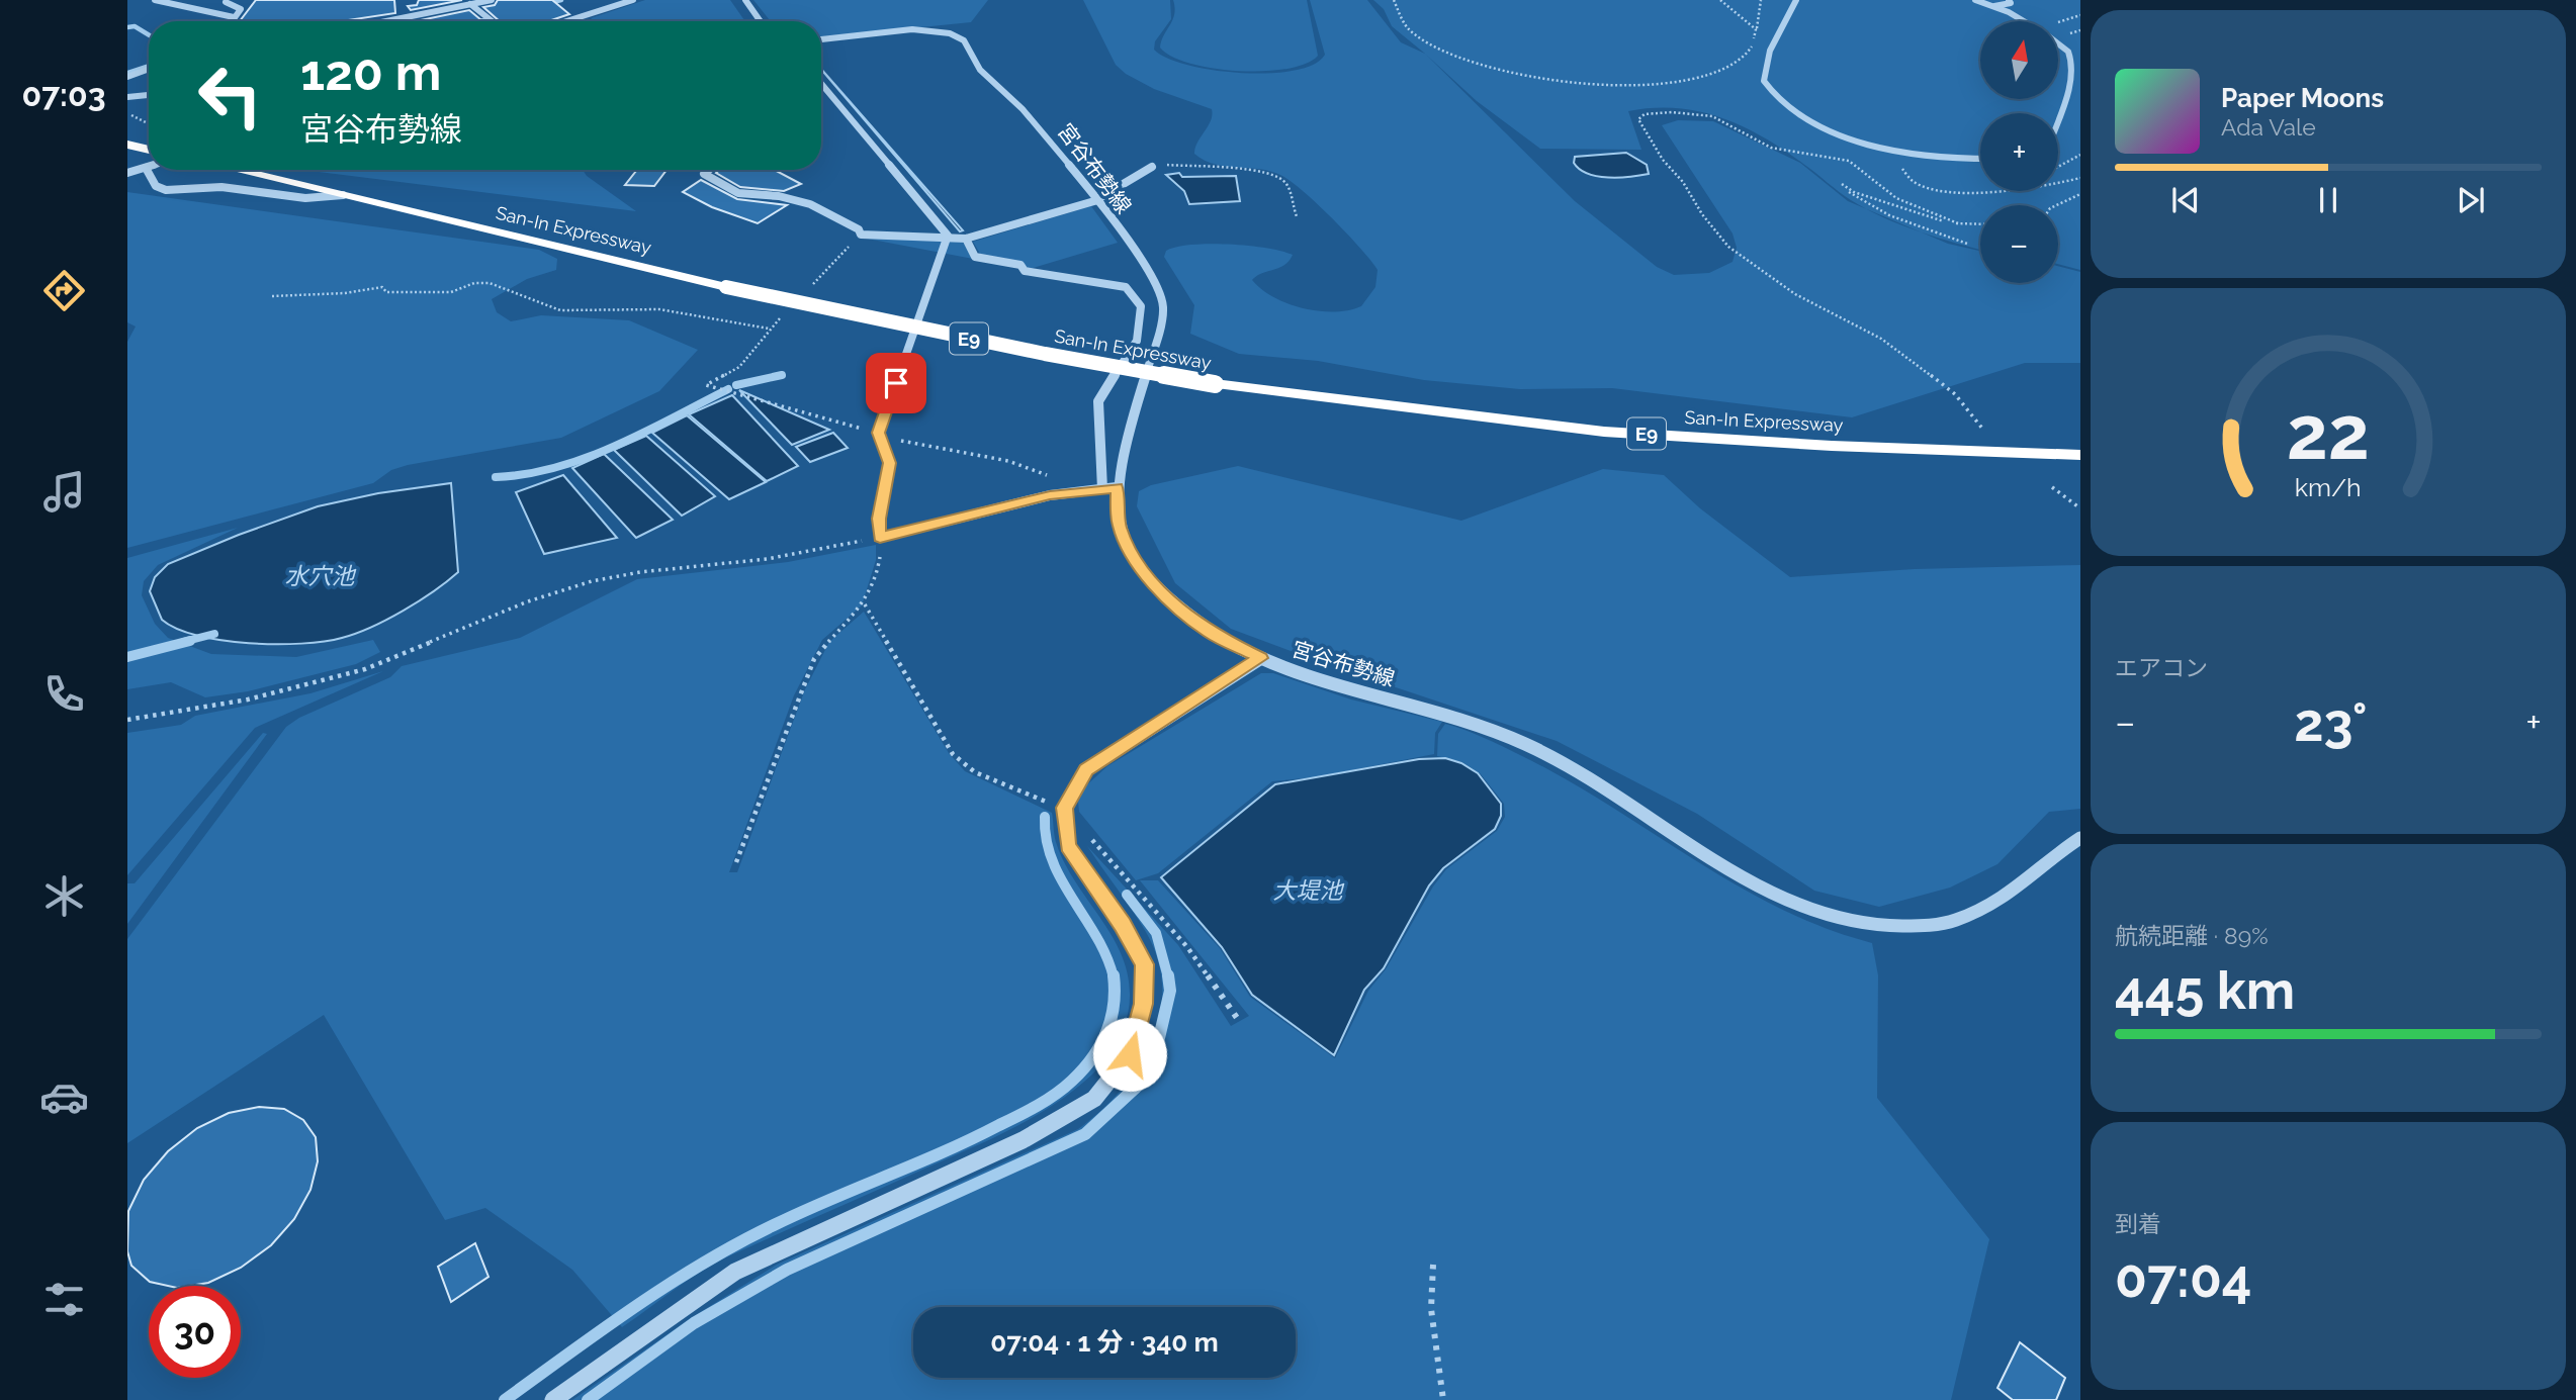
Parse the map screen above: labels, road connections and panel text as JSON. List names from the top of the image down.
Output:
{
  "streets": {
    "highway": ["San-In Expressway", "E9"],
    "street": ["宮谷布勢線"]
  },
  "water": ["水穴池", "大堤池"],
  "north": "top",
  "page": {
    "tabs": "07:03",
    "map_buttons": ["+", "−"],
    "turn": ["120 m", "宮谷布勢線"],
    "song": ["Paper Moons", "Ada Vale"],
    "tile": [
      "エアコン",
      ["航続距離 · 89%", "445 km"],
      ["到着", "07:04"]
    ],
    "heat": ["−", "23°", "+"],
    "limit": "30",
    "trip": "07:04 · 1 分 · 340 m",
    "gauge": ["22", "km/h"]
  }
}
